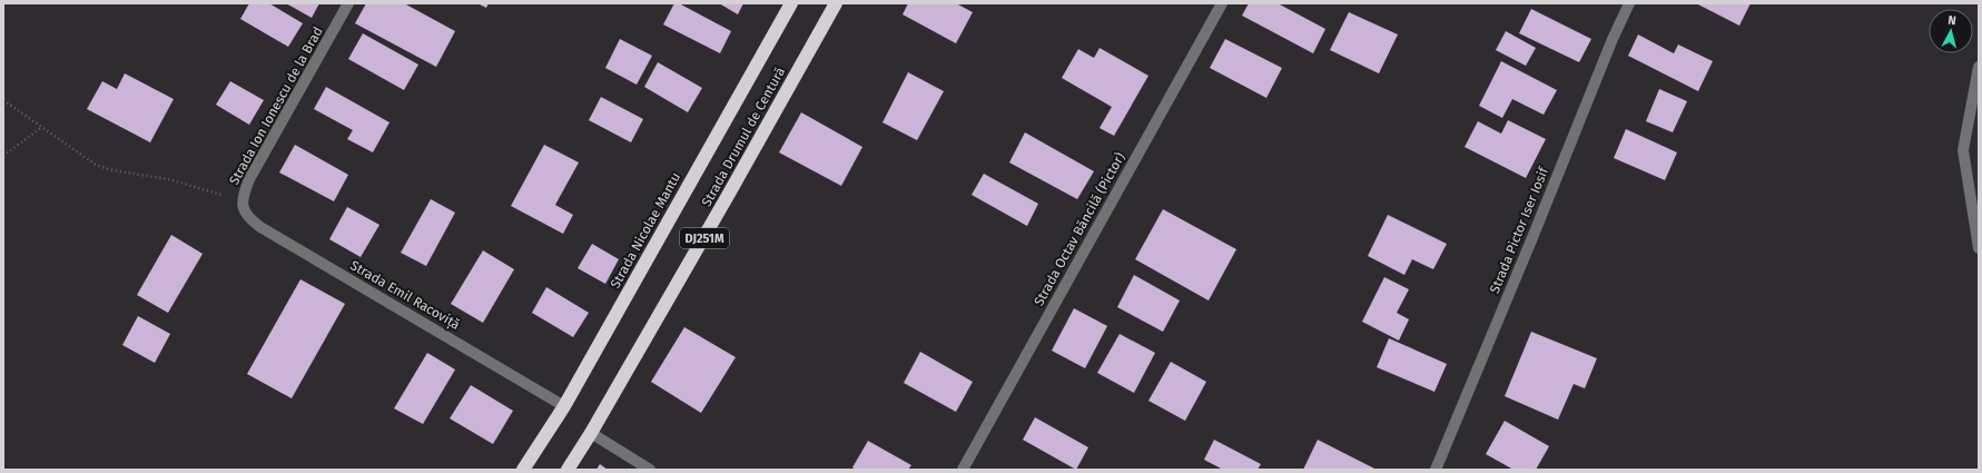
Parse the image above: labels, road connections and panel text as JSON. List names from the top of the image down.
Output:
{
  "streets": {
    "highway": ["Strada Drumul de Centură", "Strada Nicolae Mantu", "DJ251M"],
    "street": [
      "Strada Ion Ionescu de la Brad",
      "Strada Octav Băncilă (Pictor)",
      "Strada Pictor Iser Iosif",
      "Strada Emil Racoviță"
    ]
  },
  "crossings": [
    ["Strada Ion Ionescu de la Brad", "Strada Emil Racoviță"],
    ["Strada Nicolae Mantu", "Strada Emil Racoviță"]
  ],
  "north": "top"
}
